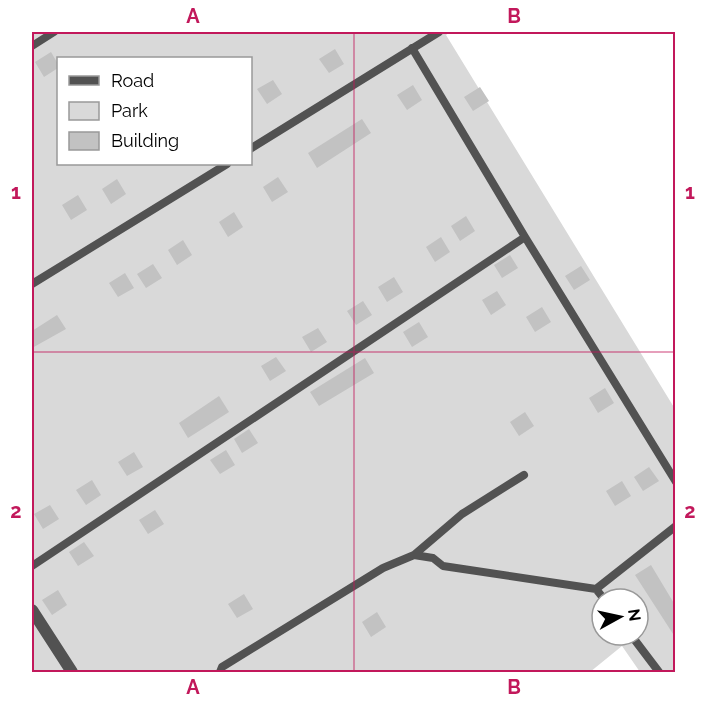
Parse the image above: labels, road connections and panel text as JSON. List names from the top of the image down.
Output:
{
  "legend": ["Road", "Park", "Building"],
  "north": "right",
  "grid": {
    "columns": ["A", "B"],
    "rows": ["1", "2"]
  }
}
